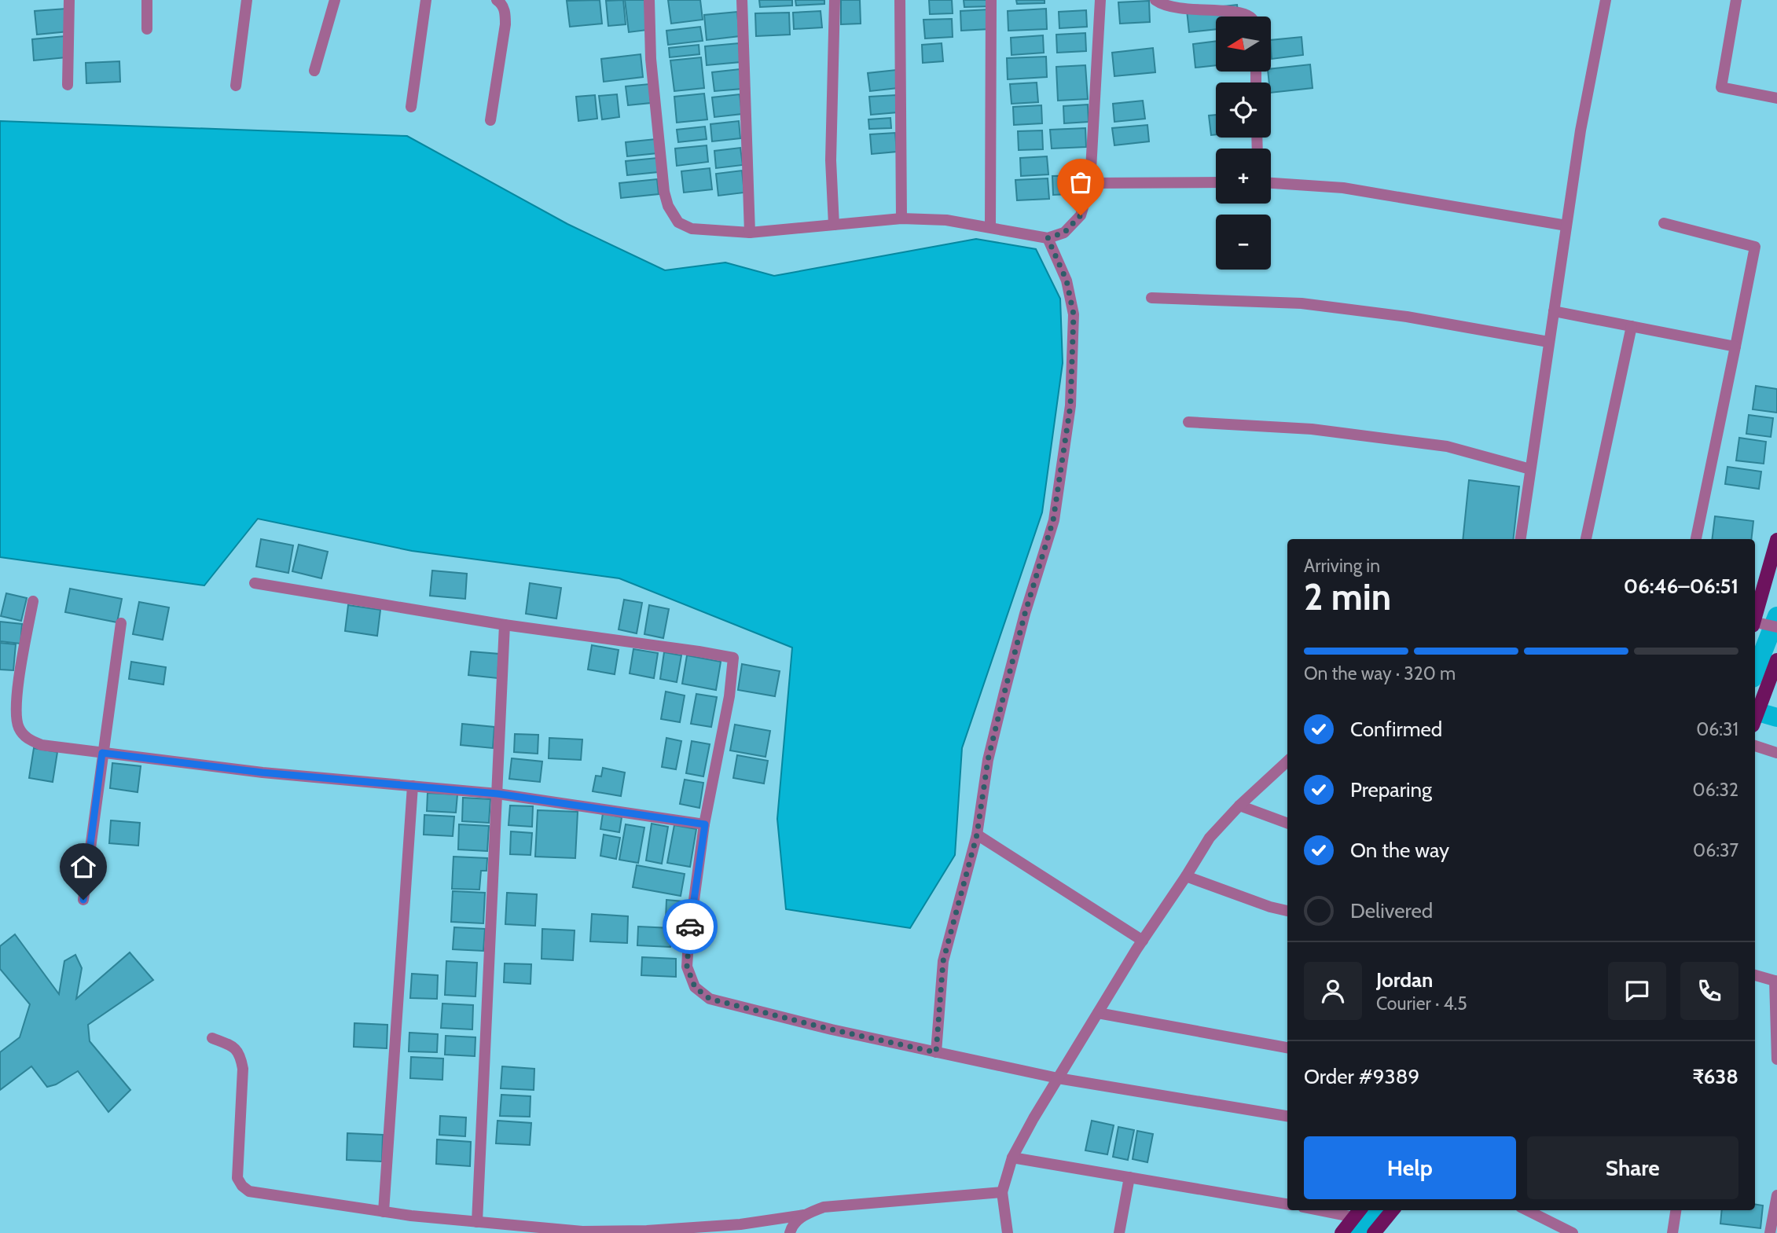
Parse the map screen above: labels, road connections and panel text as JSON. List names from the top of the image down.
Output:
{
  "north": "left",
  "page": {
    "map_buttons": ["+", "−"],
    "heading": ["2 min", "Arriving in", "06:46–06:51"],
    "panel": [
      "Jordan",
      "Courier · 4.5",
      "Order #9389",
      "₹638"
    ],
    "bar": "On the way · 320 m",
    "list": [
      ["Confirmed", "06:31"],
      ["Preparing", "06:32"],
      ["On the way", "06:37"],
      "Delivered"
    ],
    "buttons": ["Help", "Share"]
  }
}
